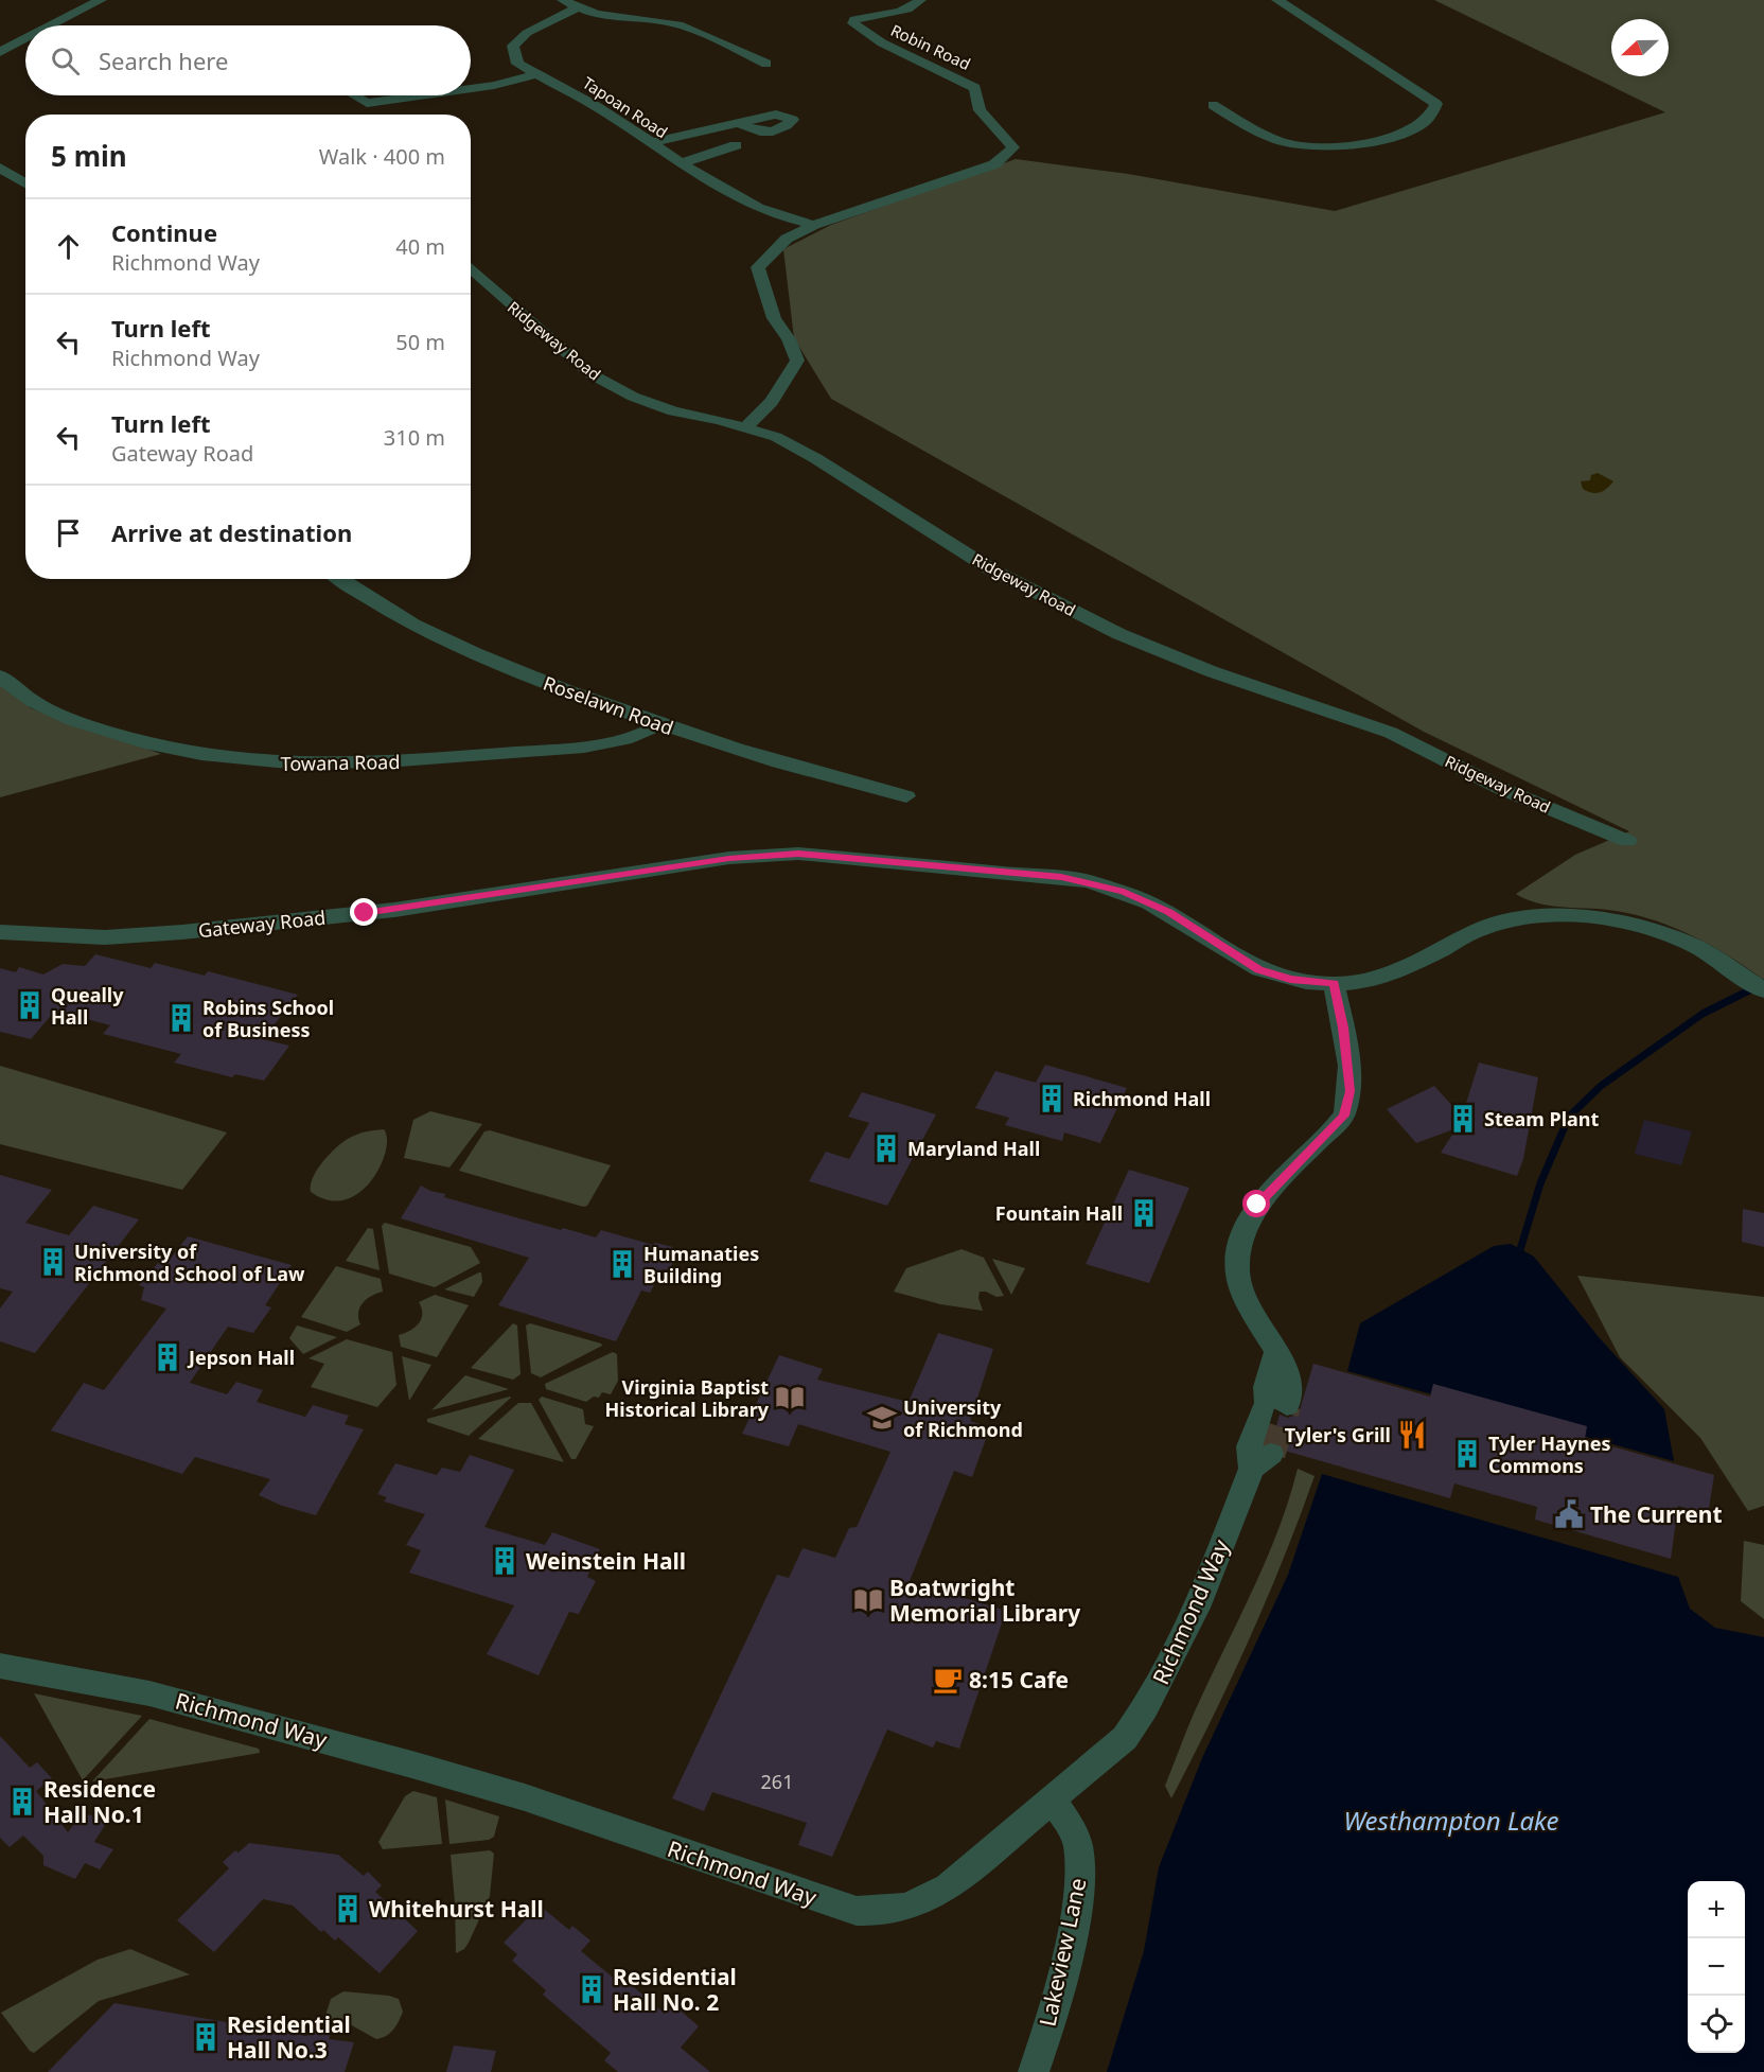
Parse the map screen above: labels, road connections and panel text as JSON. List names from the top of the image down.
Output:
{
  "streets": {
    "street": [
      "Robin Road",
      "Tapoan Road",
      "Ridgeway Road",
      "Roselawn Road",
      "Towana Road",
      "Gateway Road",
      "Richmond Way",
      "Lakeview Lane"
    ]
  },
  "crossings": [
    ["Robin Road", "Tapoan Road"],
    ["Roselawn Road", "Towana Road"],
    ["Gateway Road", "Richmond Way"],
    ["Richmond Way", "Lakeview Lane"]
  ],
  "water": ["Westhampton Lake"],
  "places": {
    "building": [
      "Queally Hall",
      "Robins School of Business",
      "Richmond Hall",
      "Steam Plant",
      "Maryland Hall",
      "Fountain Hall",
      "University of Richmond School of Law",
      "Humanaties Building",
      "Jepson Hall",
      "Tyler Haynes Commons",
      "Weinstein Hall",
      "Residence Hall No.1",
      "Whitehurst Hall",
      "Residential Hall No. 2",
      "Residential Hall No.3"
    ],
    "library": ["Virginia Baptist Historical Library", "Boatwright Memorial Library"],
    "school or university": ["University of Richmond"],
    "restaurant": ["Tyler's Grill"],
    "public building": ["The Current"],
    "cafe": ["8:15 Cafe"]
  },
  "house_numbers": ["261"],
  "north": "left",
  "page": {
    "search": "Search here",
    "heading": ["5 min", "Walk · 400 m"],
    "list": [
      ["Continue", "Richmond Way", "40 m"],
      ["Turn left", "Richmond Way", "50 m"],
      ["Turn left", "Gateway Road", "310 m"],
      "Arrive at destination"
    ],
    "map_buttons": ["+", "−"]
  }
}
